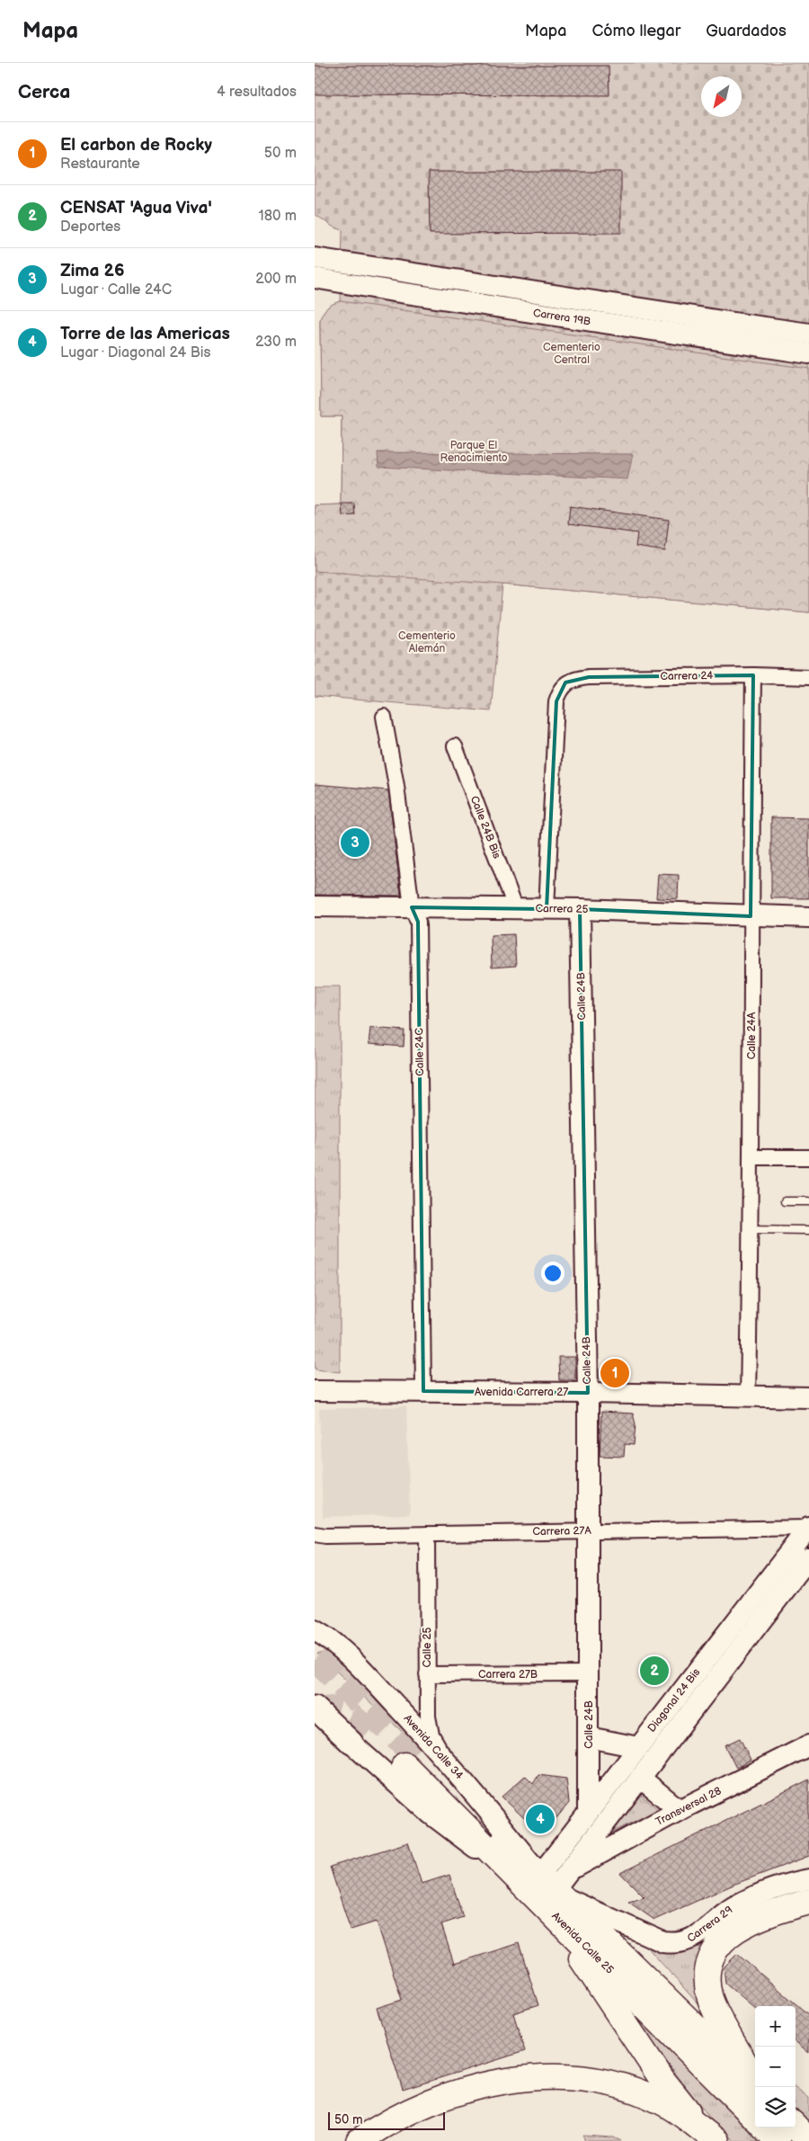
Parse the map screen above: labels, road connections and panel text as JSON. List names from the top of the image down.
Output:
{
  "streets": {
    "highway": ["Avenida Calle 25"],
    "street": [
      "Carrera 19B",
      "Carrera 24",
      "Calle 24B Bis",
      "Carrera 25",
      "Calle 24B",
      "Calle 24A",
      "Calle 24C",
      "Avenida Carrera 27",
      "Carrera 27A",
      "Calle 25",
      "Carrera 27B",
      "Diagonal 24 Bis",
      "Avenida Calle 34",
      "Transversal 28",
      "Carrera 29"
    ]
  },
  "crossings": [
    ["Carrera 24", "Carrera 25"],
    ["Carrera 24", "Calle 24A"],
    ["Calle 24B Bis", "Carrera 25"],
    ["Carrera 25", "Calle 24B"],
    ["Carrera 25", "Calle 24A"],
    ["Carrera 25", "Calle 24C"],
    ["Calle 24B", "Avenida Carrera 27"],
    ["Calle 24B", "Carrera 27A"],
    ["Calle 24B", "Carrera 27B"],
    ["Calle 24B", "Diagonal 24 Bis"],
    ["Calle 24A", "Avenida Carrera 27"],
    ["Calle 24C", "Avenida Carrera 27"],
    ["Carrera 27A", "Calle 25"],
    ["Carrera 27A", "Diagonal 24 Bis"],
    ["Calle 25", "Carrera 27B"],
    ["Calle 25", "Avenida Calle 34"],
    ["Diagonal 24 Bis", "Avenida Calle 34"],
    ["Diagonal 24 Bis", "Transversal 28"],
    ["Diagonal 24 Bis", "Carrera 29"],
    ["Diagonal 24 Bis", "Avenida Calle 25"],
    ["Avenida Calle 34", "Carrera 29"],
    ["Avenida Calle 34", "Avenida Calle 25"],
    ["Carrera 29", "Avenida Calle 25"]
  ],
  "parks": ["Cementerio Central", "Parque El Renacimiento", "Cementerio Alemán"],
  "scale_bar": "50 m",
  "north": "bottom left",
  "page": {
    "header": "Mapa",
    "nav": ["Mapa", "Cómo llegar", "Guardados"],
    "heading": ["Cerca", "4 resultados"],
    "list": [
      {
        "mark": "1",
        "name": "El carbon de Rocky",
        "note": "Restaurante",
        "value": "50 m"
      },
      {
        "mark": "2",
        "name": "CENSAT 'Agua Viva'",
        "note": "Deportes",
        "value": "180 m"
      },
      {
        "mark": "3",
        "name": "Zima 26",
        "note": "Lugar · Calle 24C",
        "value": "200 m"
      },
      {
        "mark": "4",
        "name": "Torre de las Americas",
        "note": "Lugar · Diagonal 24 Bis",
        "value": "230 m"
      }
    ],
    "pins": [
      "3",
      "1",
      "2",
      "4"
    ],
    "map_buttons": ["+", "−"],
    "scale": "50 m"
  }
}
